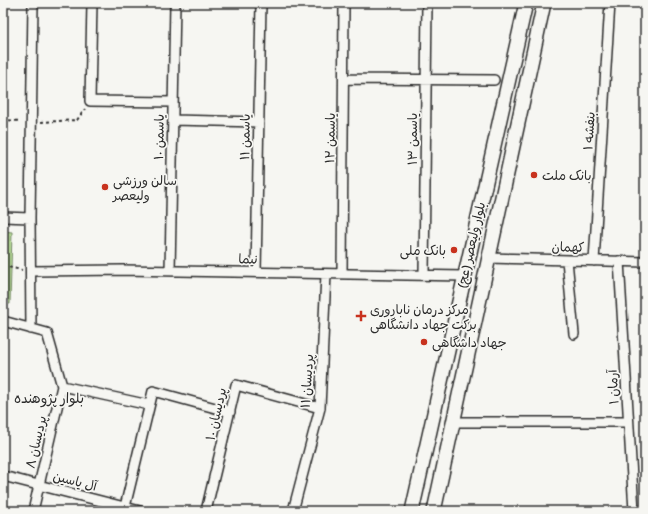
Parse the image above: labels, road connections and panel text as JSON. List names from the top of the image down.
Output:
{
  "streets": {
    "main road": ["بلوار ولیعصر (عج)"],
    "street": [
      "بنفشه ۱",
      "یاسمن ۱۰",
      "یاسمن ۱۱",
      "یاسمن ۱۲",
      "یاسمن ۱۳",
      "کهمان",
      "نیما",
      "پردیسان ۱۱",
      "آرمان ۱",
      "پردیسان ۱۰",
      "پردیسان ۸",
      "آل یاسین"
    ]
  },
  "crossings": [
    ["بنفشه ۱", "کهمان"],
    ["یاسمن ۱۰", "نیما"],
    ["یاسمن ۱۱", "نیما"],
    ["یاسمن ۱۲", "نیما"],
    ["یاسمن ۱۳", "نیما"],
    ["بلوار ولیعصر (عج)", "کهمان"],
    ["بلوار ولیعصر (عج)", "نیما"],
    ["کهمان", "آرمان ۱"],
    ["نیما", "پردیسان ۱۱"],
    ["پردیسان ۱۱", "پردیسان ۱۰"],
    ["پردیسان ۸", "آل یاسین"]
  ],
  "districts": ["بلوار پژوهنده"],
  "places": {
    "other": [
      "بانک ملت",
      "سالن ورزشی ولیعصر",
      "بانک ملی",
      "جهاد داشگاهی"
    ],
    "health": ["مرکز درمان ناباروری برکت جهاد دانشگاهی"]
  }
}
